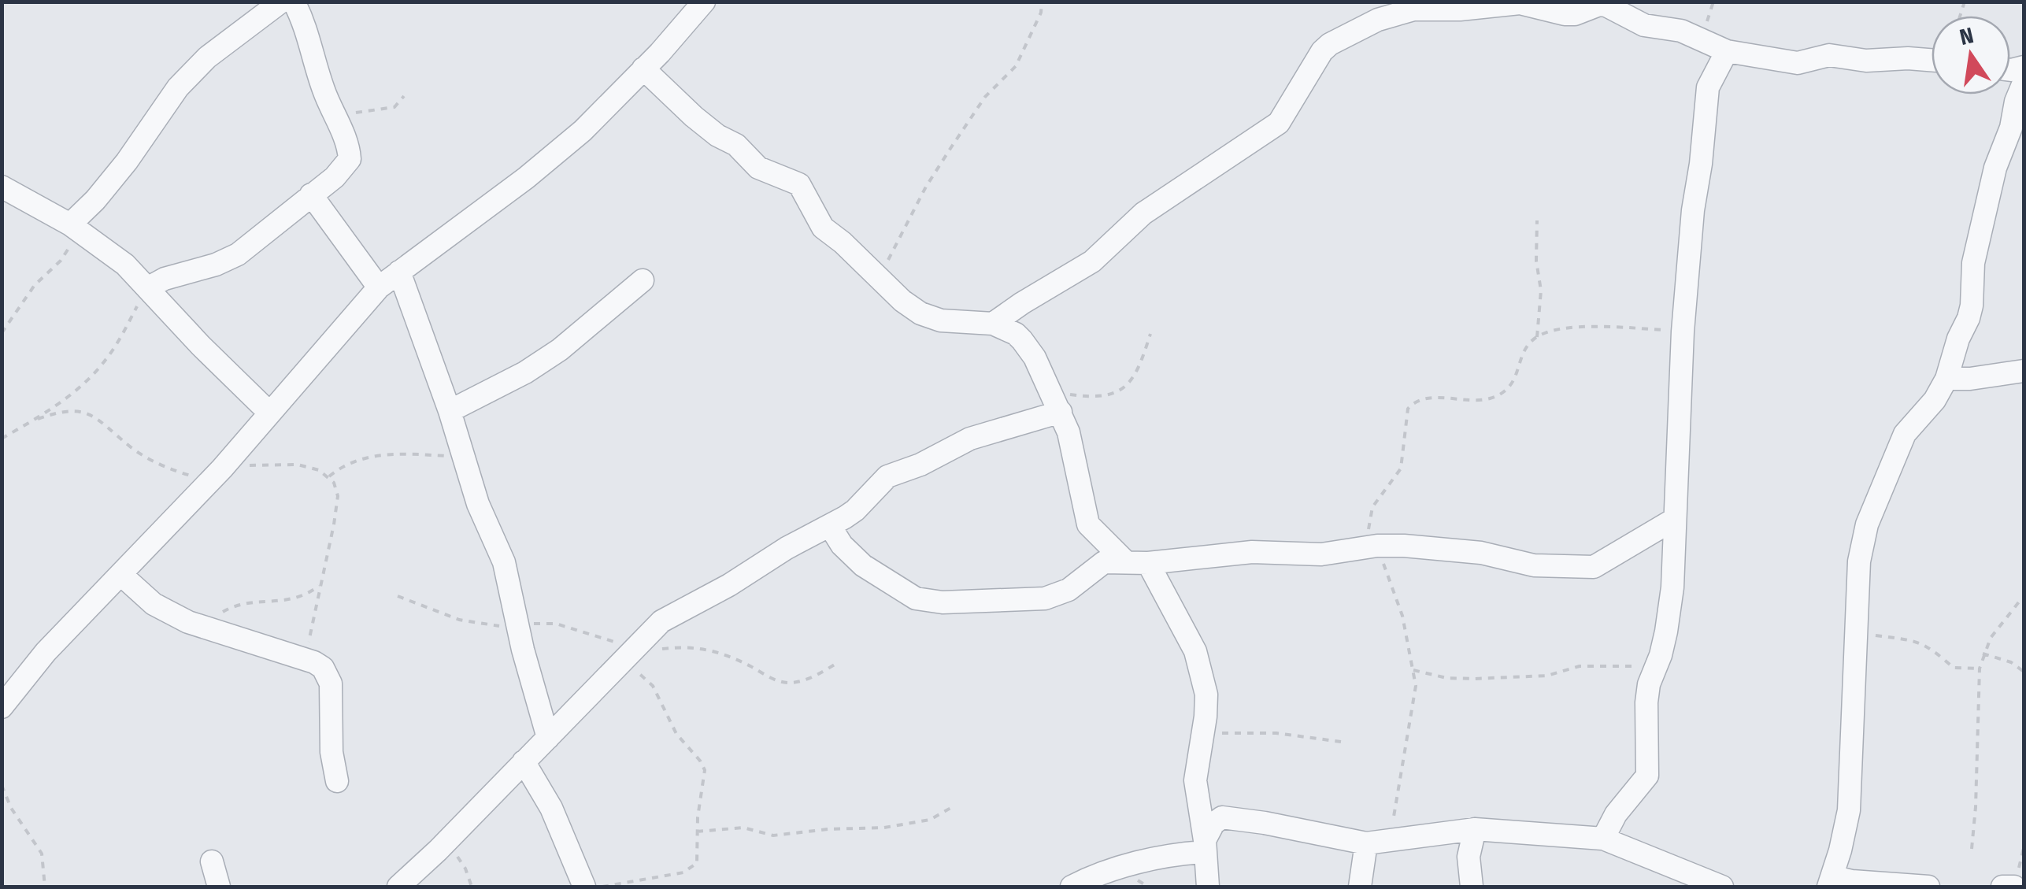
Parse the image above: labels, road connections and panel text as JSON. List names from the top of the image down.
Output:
{
  "north": "top"
}
